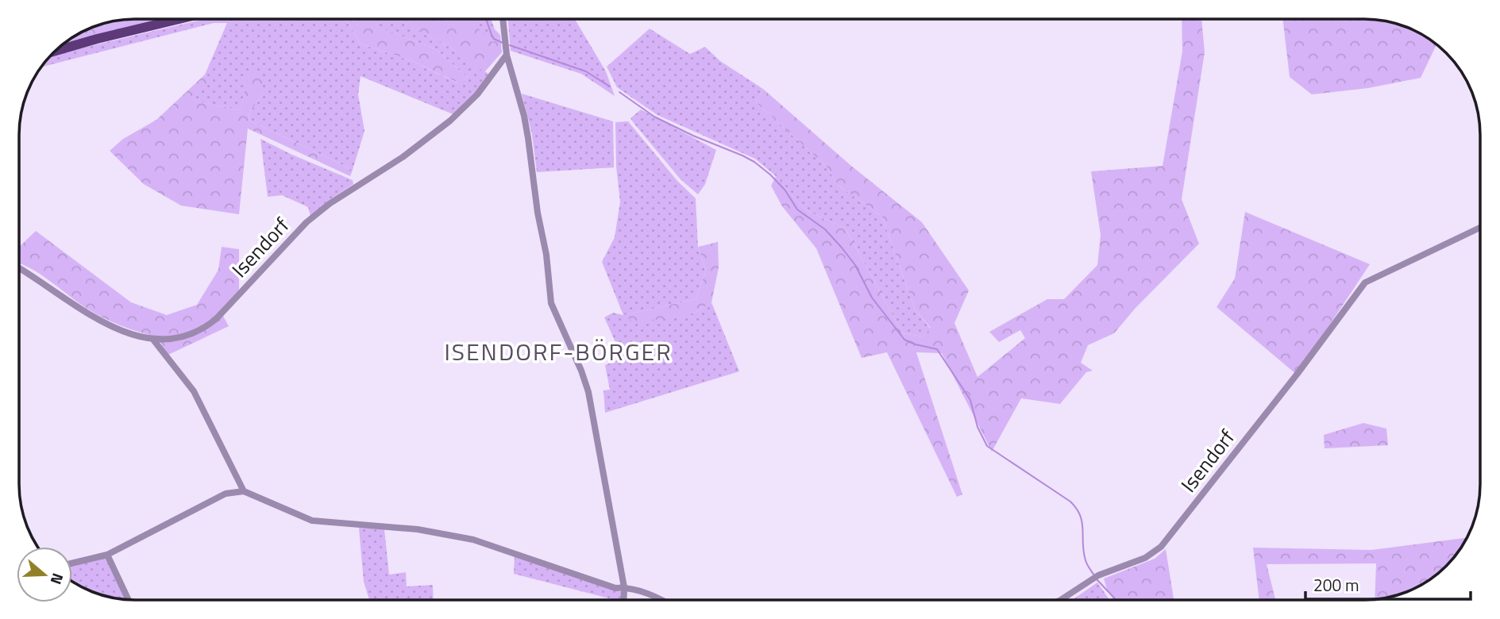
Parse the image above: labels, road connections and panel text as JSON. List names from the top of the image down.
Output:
{
  "streets": {
    "street": ["Isendorf"]
  },
  "districts": ["ISENDORF-BÖRGER"],
  "scale_bar": "200 m",
  "north": "right"
}
